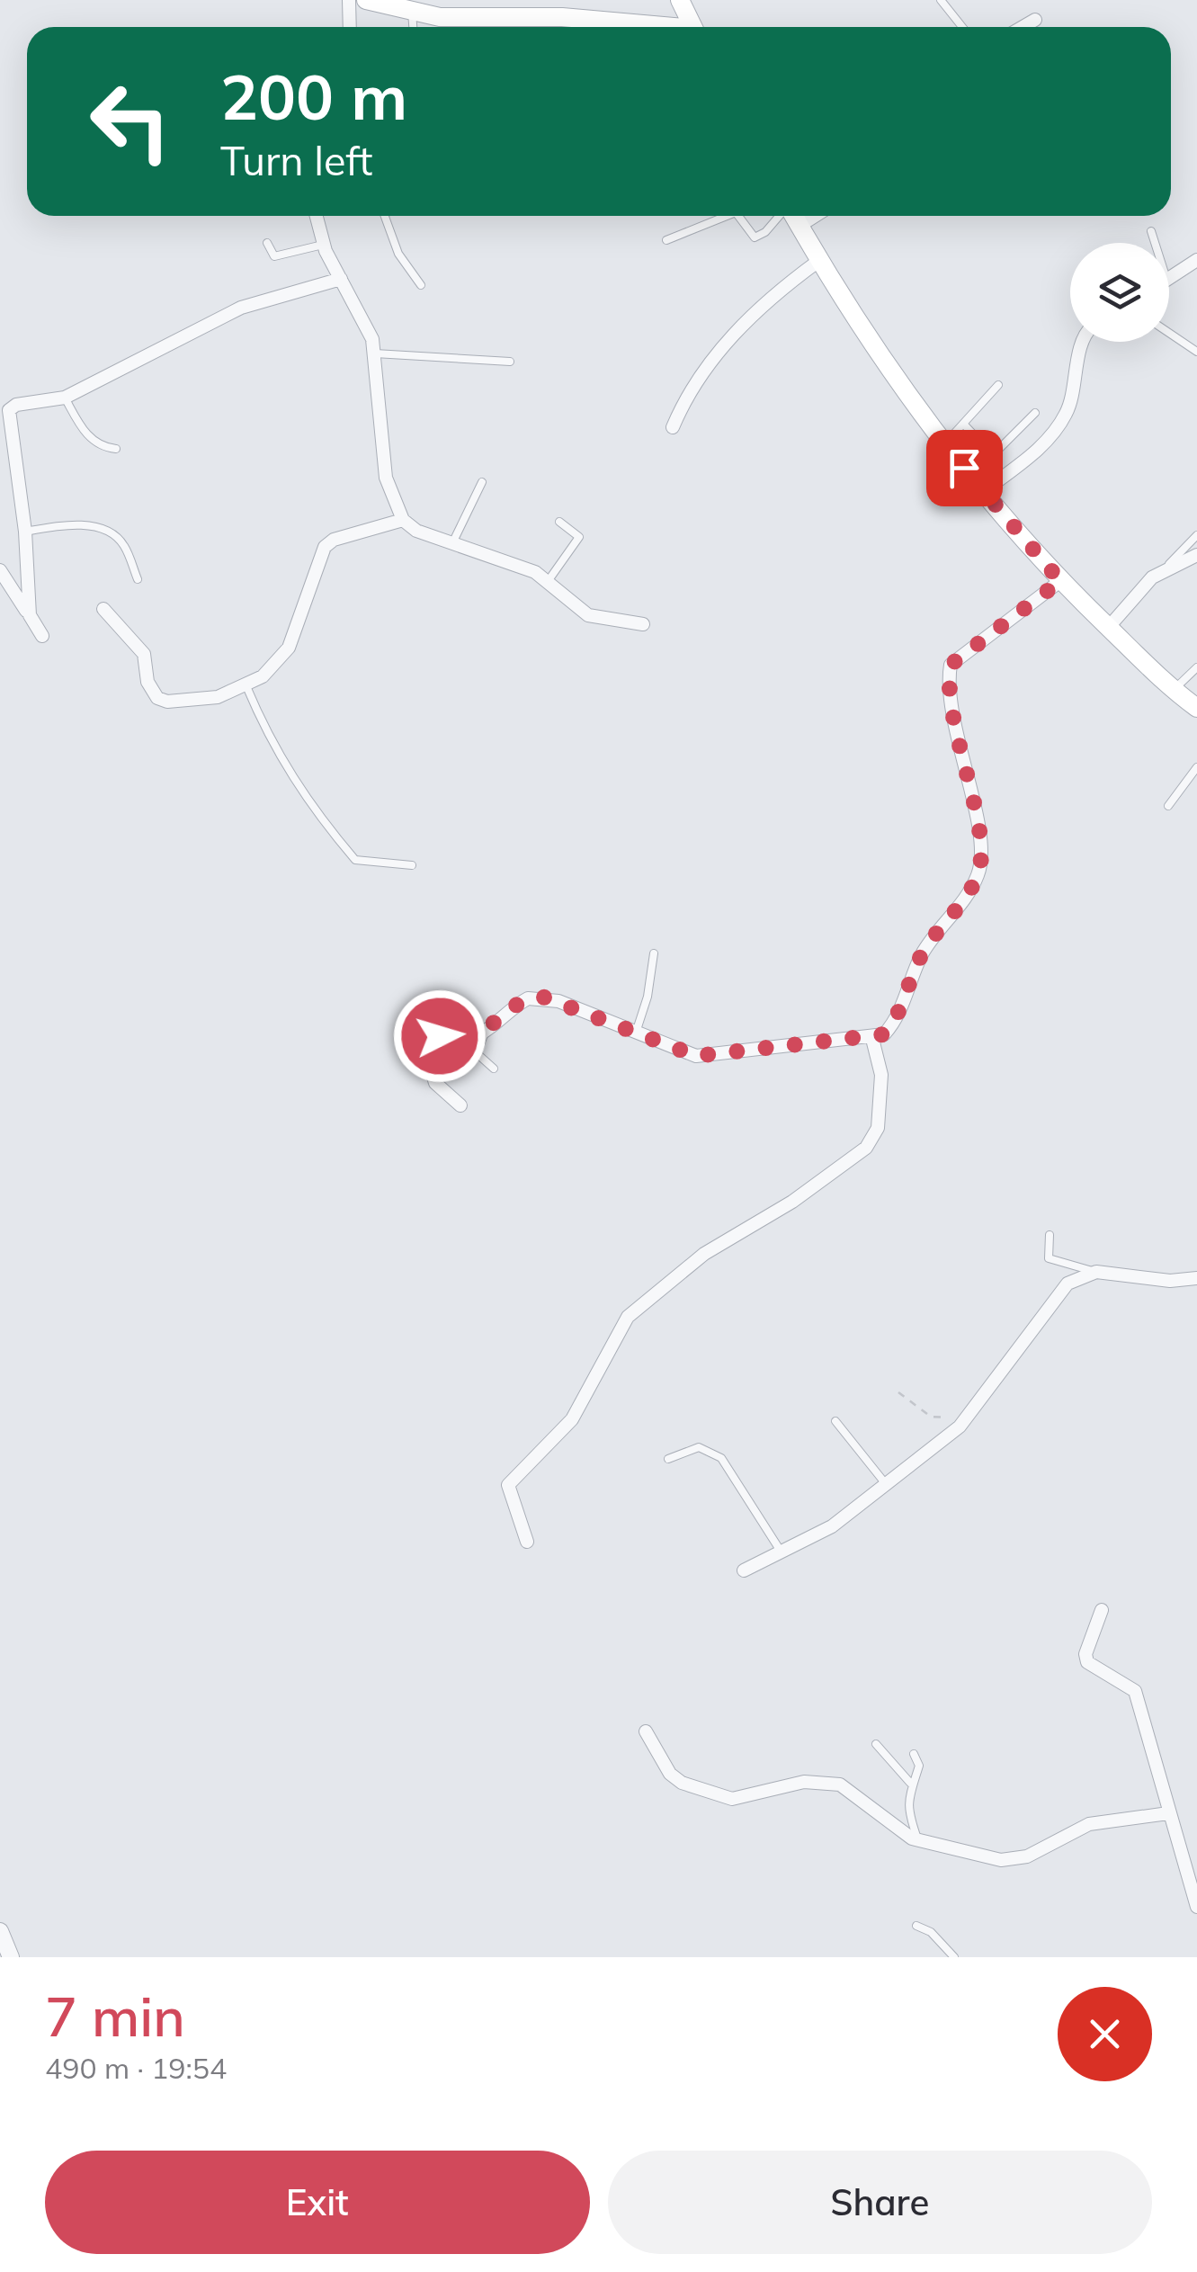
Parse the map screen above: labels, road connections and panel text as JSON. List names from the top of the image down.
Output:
{
  "page": {
    "turn": ["200 m", "Turn left"],
    "heading": ["7 min", "490 m · 19:54"],
    "buttons": ["Exit", "Share"]
  }
}
